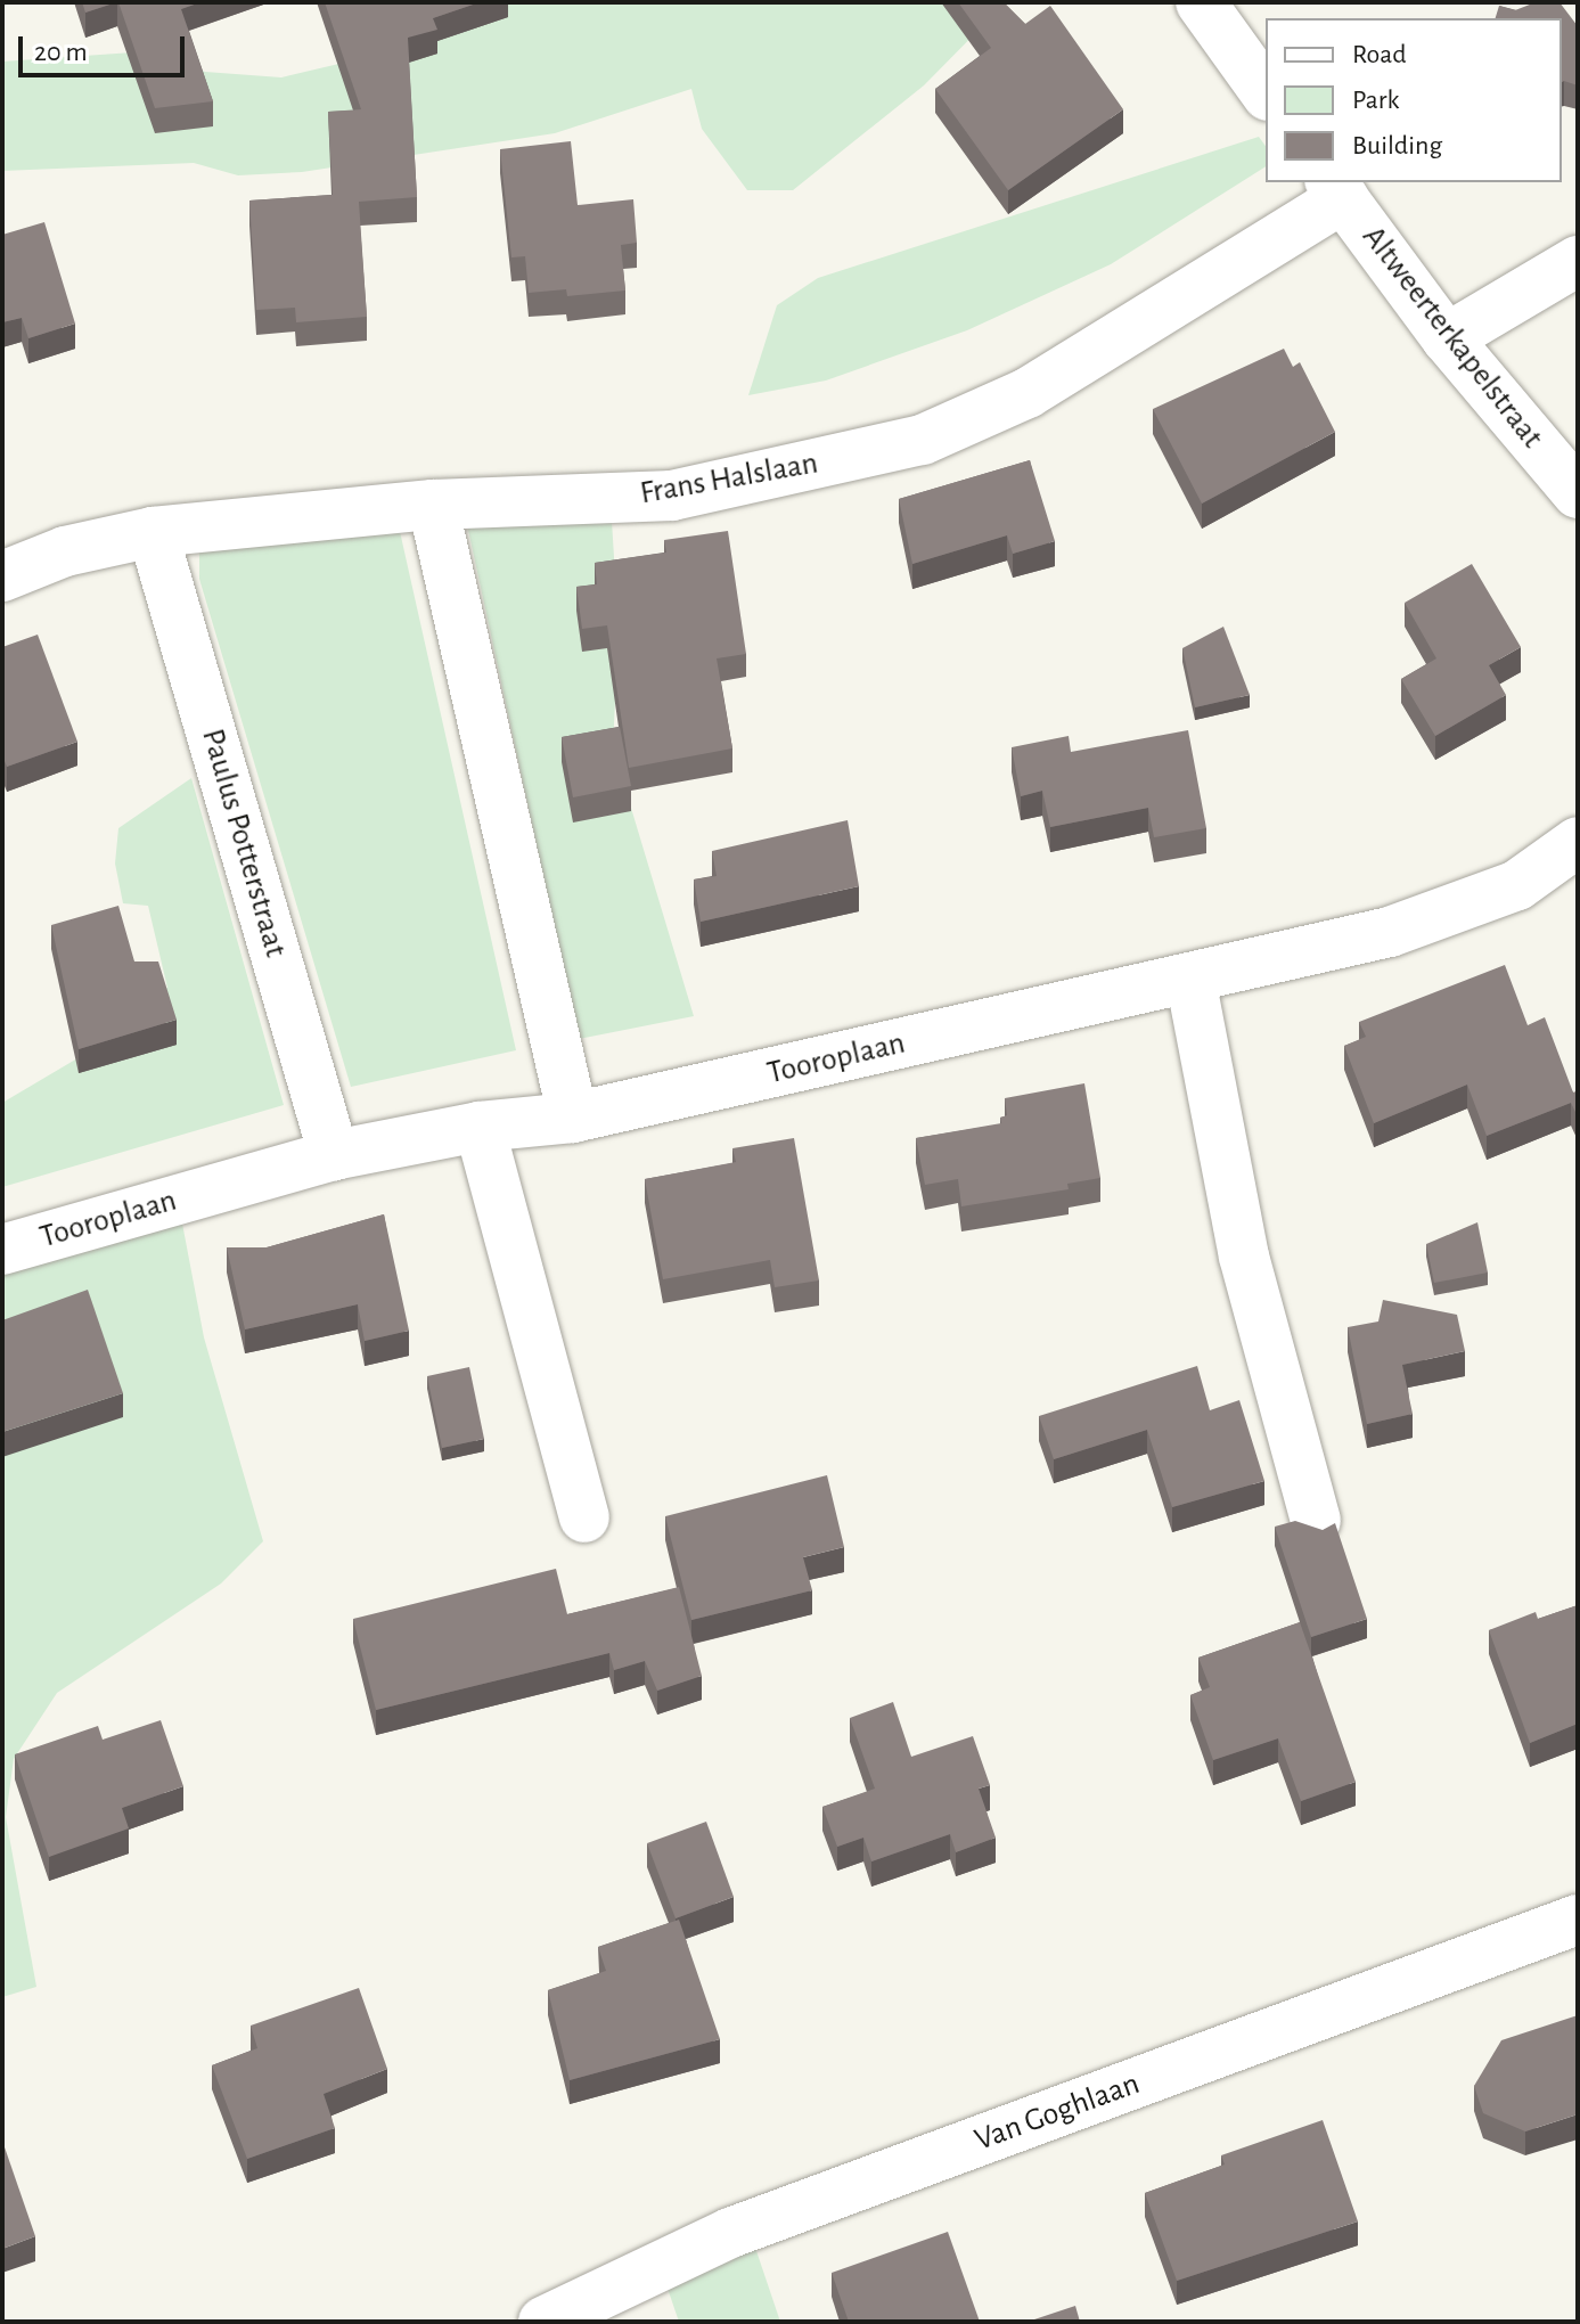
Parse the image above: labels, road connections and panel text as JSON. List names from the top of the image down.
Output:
{
  "streets": {
    "street": [
      "Altweerterkapelstraat",
      "Frans Halslaan",
      "Paulus Potterstraat",
      "Tooroplaan",
      "Van Goghlaan"
    ]
  },
  "crossings": [
    ["Altweerterkapelstraat", "Frans Halslaan"],
    ["Frans Halslaan", "Paulus Potterstraat"],
    ["Paulus Potterstraat", "Tooroplaan"]
  ],
  "legend": ["Road", "Park", "Building"],
  "scale_bar": "20 m"
}
